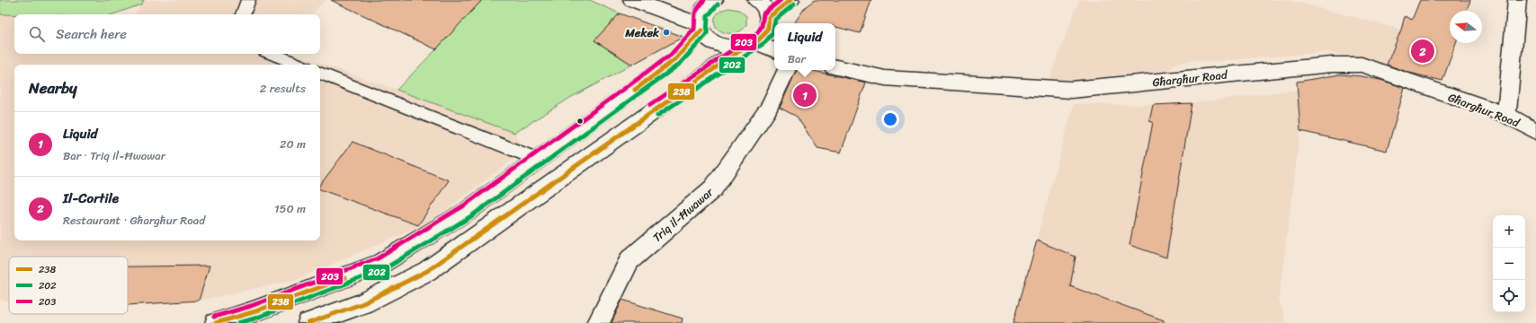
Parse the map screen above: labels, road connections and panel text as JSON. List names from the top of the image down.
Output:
{
  "streets": {
    "main road": ["Għargħur Road", "Triq il-Ħwawar"]
  },
  "places": ["Mekek"],
  "lines": ["transit line 238", "transit line 203", "transit line 202"],
  "legend": ["238", "202", "203"],
  "north": "left",
  "page": {
    "search": "Search here",
    "popup": ["Liquid", "Bar"],
    "pins": ["2", "1"],
    "heading": ["Nearby", "2 results"],
    "list": [
      {
        "mark": "1",
        "name": "Liquid",
        "note": "Bar · Triq il-Ħwawar",
        "value": "20 m"
      },
      {
        "mark": "2",
        "name": "Il-Cortile",
        "note": "Restaurant · Għargħur Road",
        "value": "150 m"
      }
    ],
    "map_buttons": ["+", "−"]
  }
}
